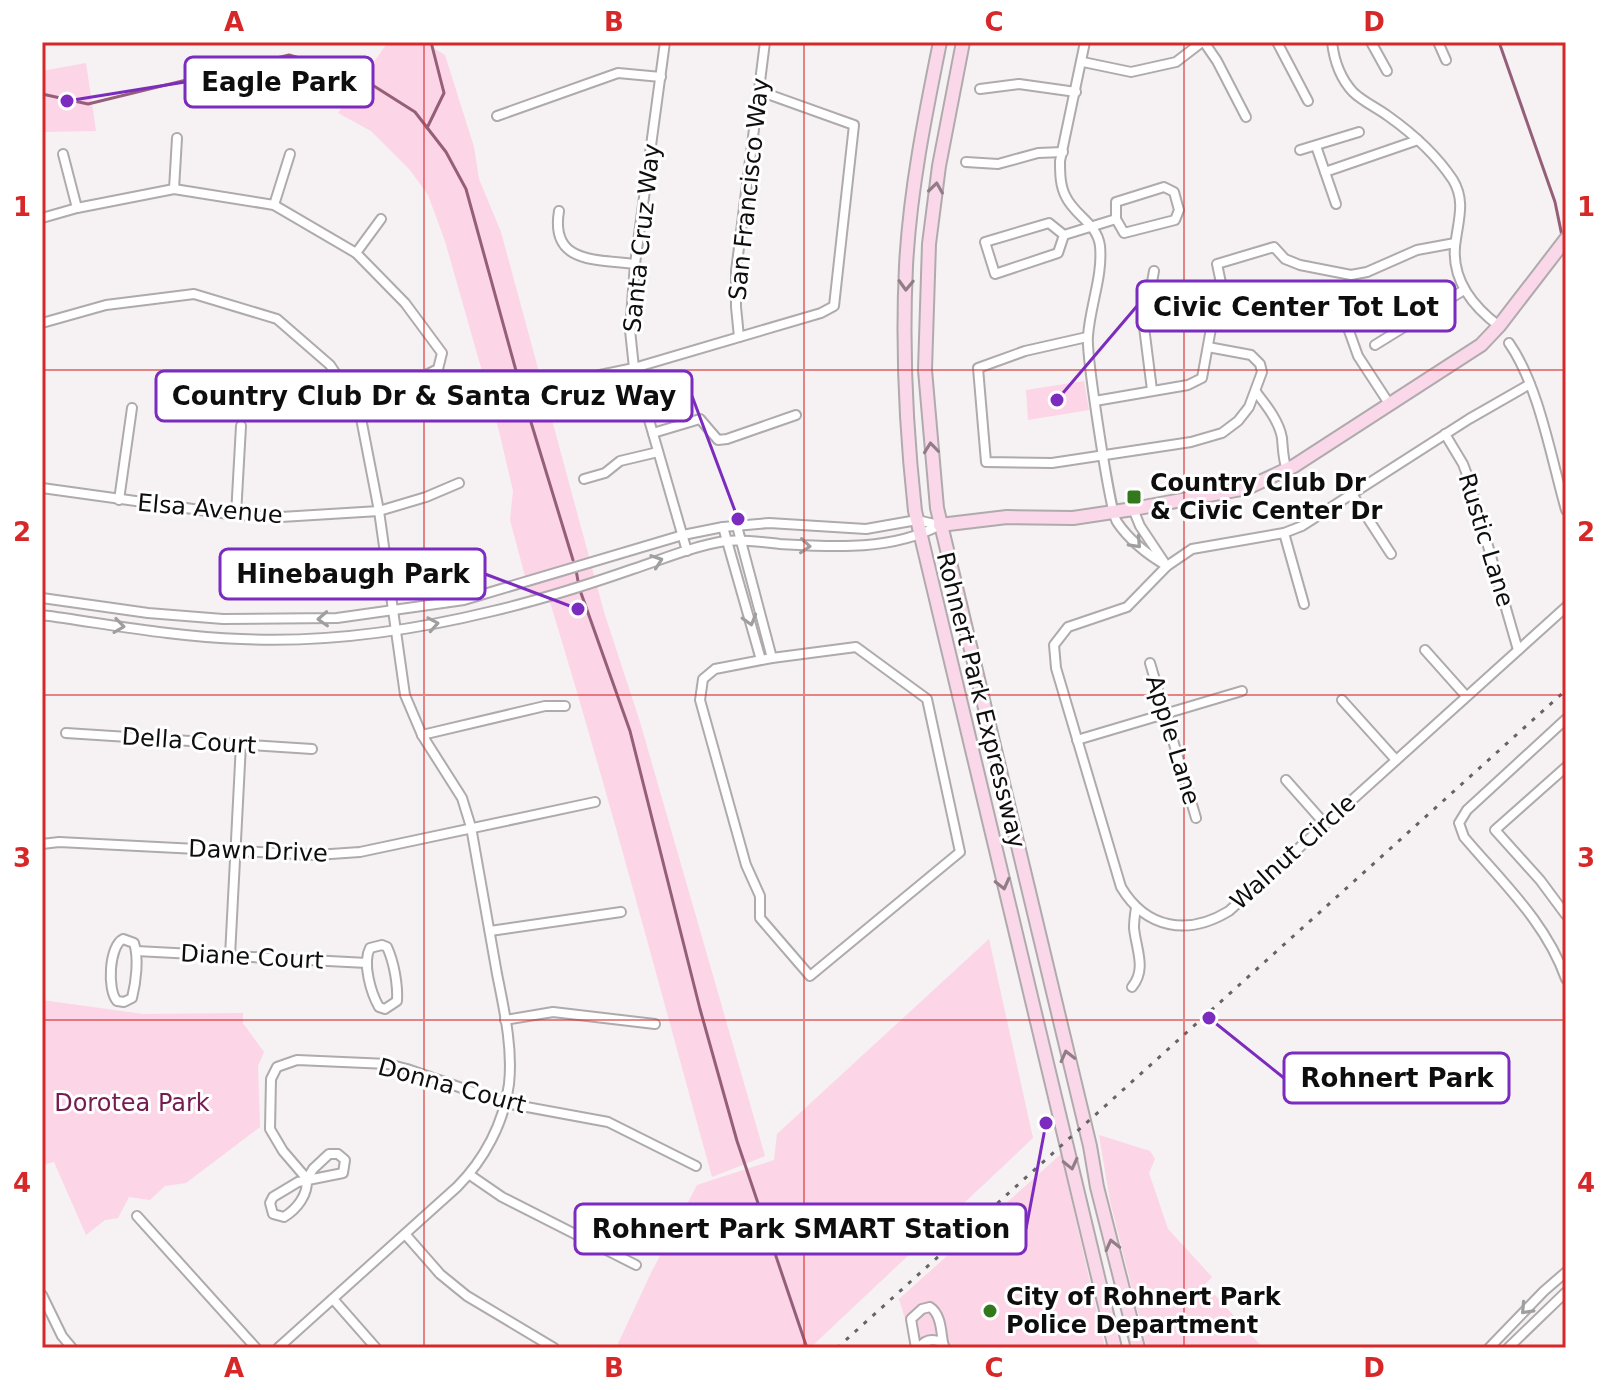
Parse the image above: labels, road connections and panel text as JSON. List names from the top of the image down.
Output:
{
  "streets": {
    "main road": ["Rohnert Park Expressway"],
    "street": [
      "San Francisco Way",
      "Santa Cruz Way",
      "Elsa Avenue",
      "Rustic Lane",
      "Apple Lane",
      "Della Court",
      "Dawn Drive",
      "Walnut Circle",
      "Diane Court",
      "Donna Court"
    ]
  },
  "crossings": [
    ["Rustic Lane", "Walnut Circle"]
  ],
  "parks": ["Dorotea Park"],
  "places": {
    "other": [
      "Eagle Park",
      "Civic Center Tot Lot",
      "Country Club Dr & Santa Cruz Way",
      "Hinebaugh Park",
      "Rohnert Park",
      "Rohnert Park SMART Station",
      "City of Rohnert Park Police Department"
    ],
    "transit": ["Country Club Dr & Civic Center Dr"]
  },
  "grid": {
    "columns": [
      "A",
      "B",
      "C",
      "D"
    ],
    "rows": [
      "1",
      "2",
      "3",
      "4"
    ]
  }
}
